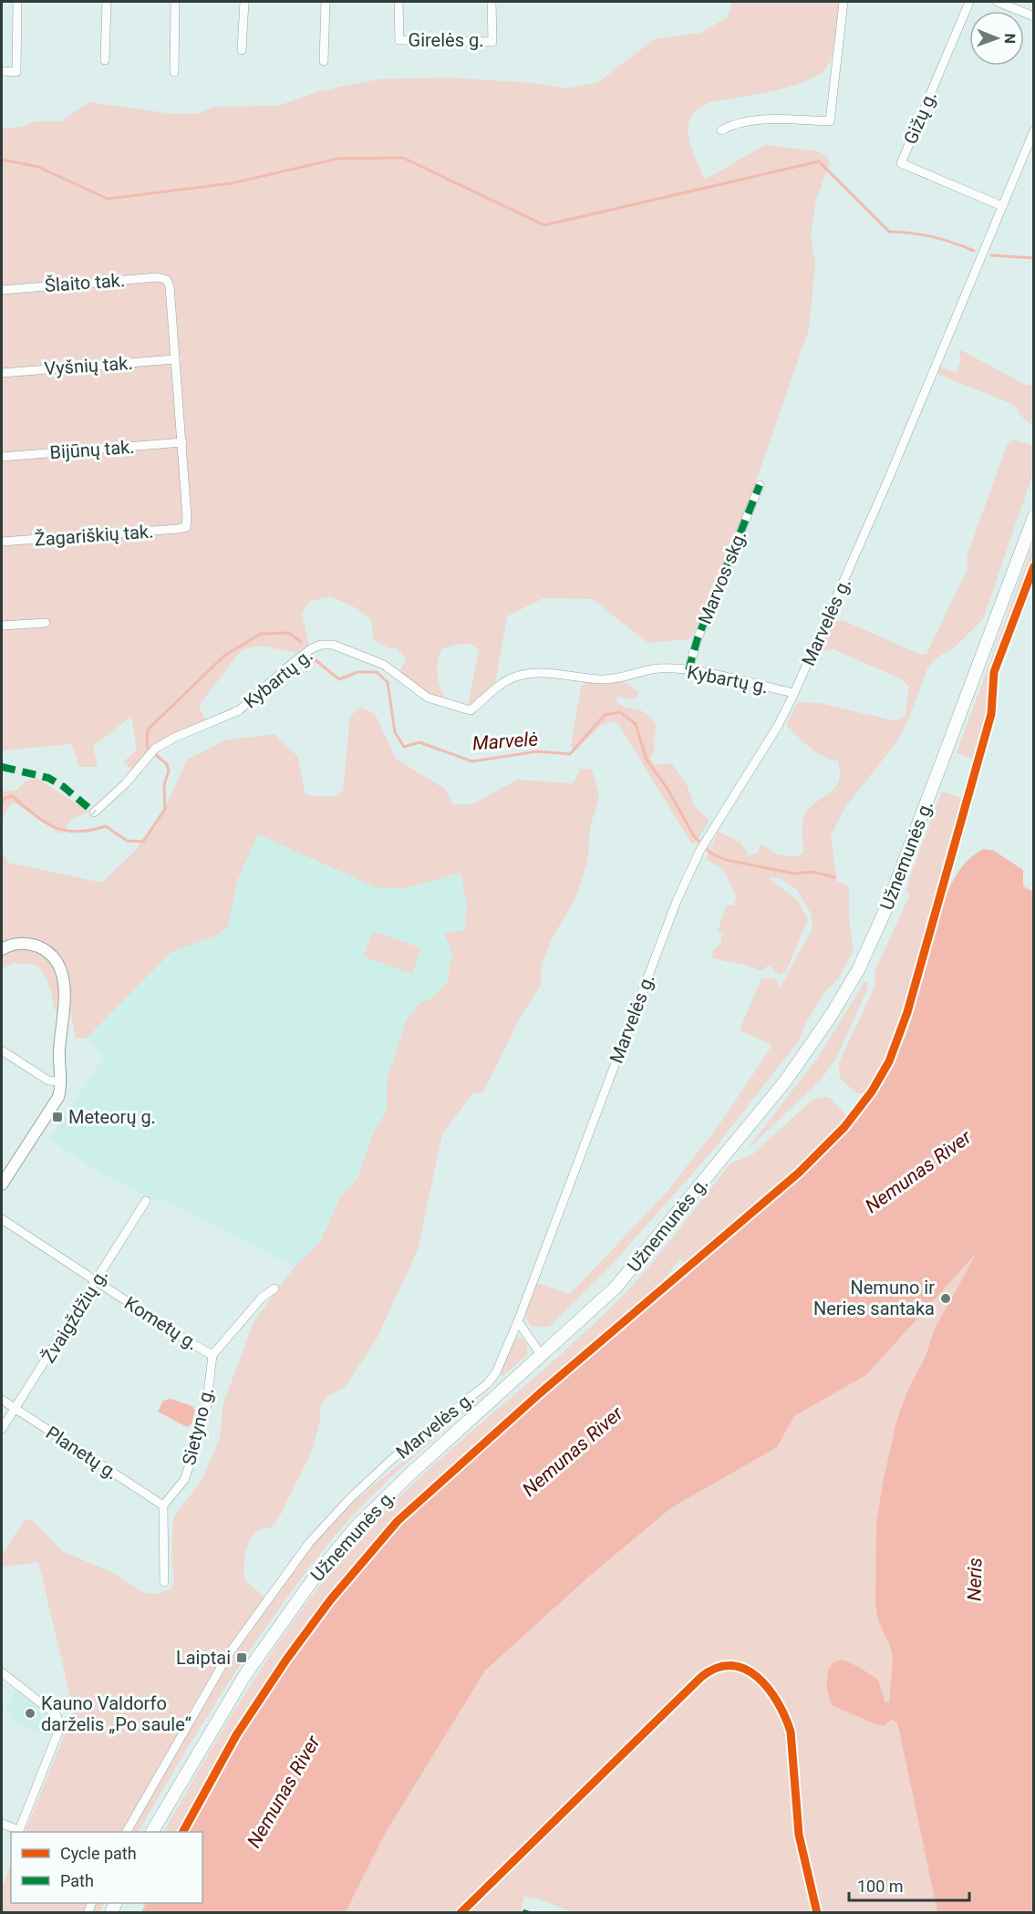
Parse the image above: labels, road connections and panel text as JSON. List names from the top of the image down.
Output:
{
  "streets": {
    "main road": ["Užnemunės g."],
    "street": [
      "Girelės g.",
      "Gižų g.",
      "Šlaito tak.",
      "Vyšnių tak.",
      "Bijūnų tak.",
      "Žagariškių tak.",
      "Marvos skg.",
      "Marvelės g.",
      "Kybartų g.",
      "Žvaigždžių g.",
      "Kometų g.",
      "Sietyno g.",
      "Planetų g."
    ]
  },
  "crossings": [
    ["Gižų g.", "Marvelės g."],
    ["Šlaito tak.", "Vyšnių tak."],
    ["Bijūnų tak.", "Žagariškių tak."],
    ["Marvos skg.", "Kybartų g."],
    ["Marvelės g.", "Kybartų g."],
    ["Žvaigždžių g.", "Kometų g."],
    ["Žvaigždžių g.", "Planetų g."],
    ["Kometų g.", "Sietyno g."],
    ["Sietyno g.", "Planetų g."]
  ],
  "water": ["Marvelė", "Nemunas River", "Neris"],
  "places": {
    "transit": ["Meteorų g.", "Laiptai"],
    "other": ["Nemuno ir Neries santaka", "Kauno Valdorfo darželis „Po saule“"]
  },
  "legend": ["Cycle path", "Path"],
  "scale_bar": "100 m",
  "north": "right"
}
